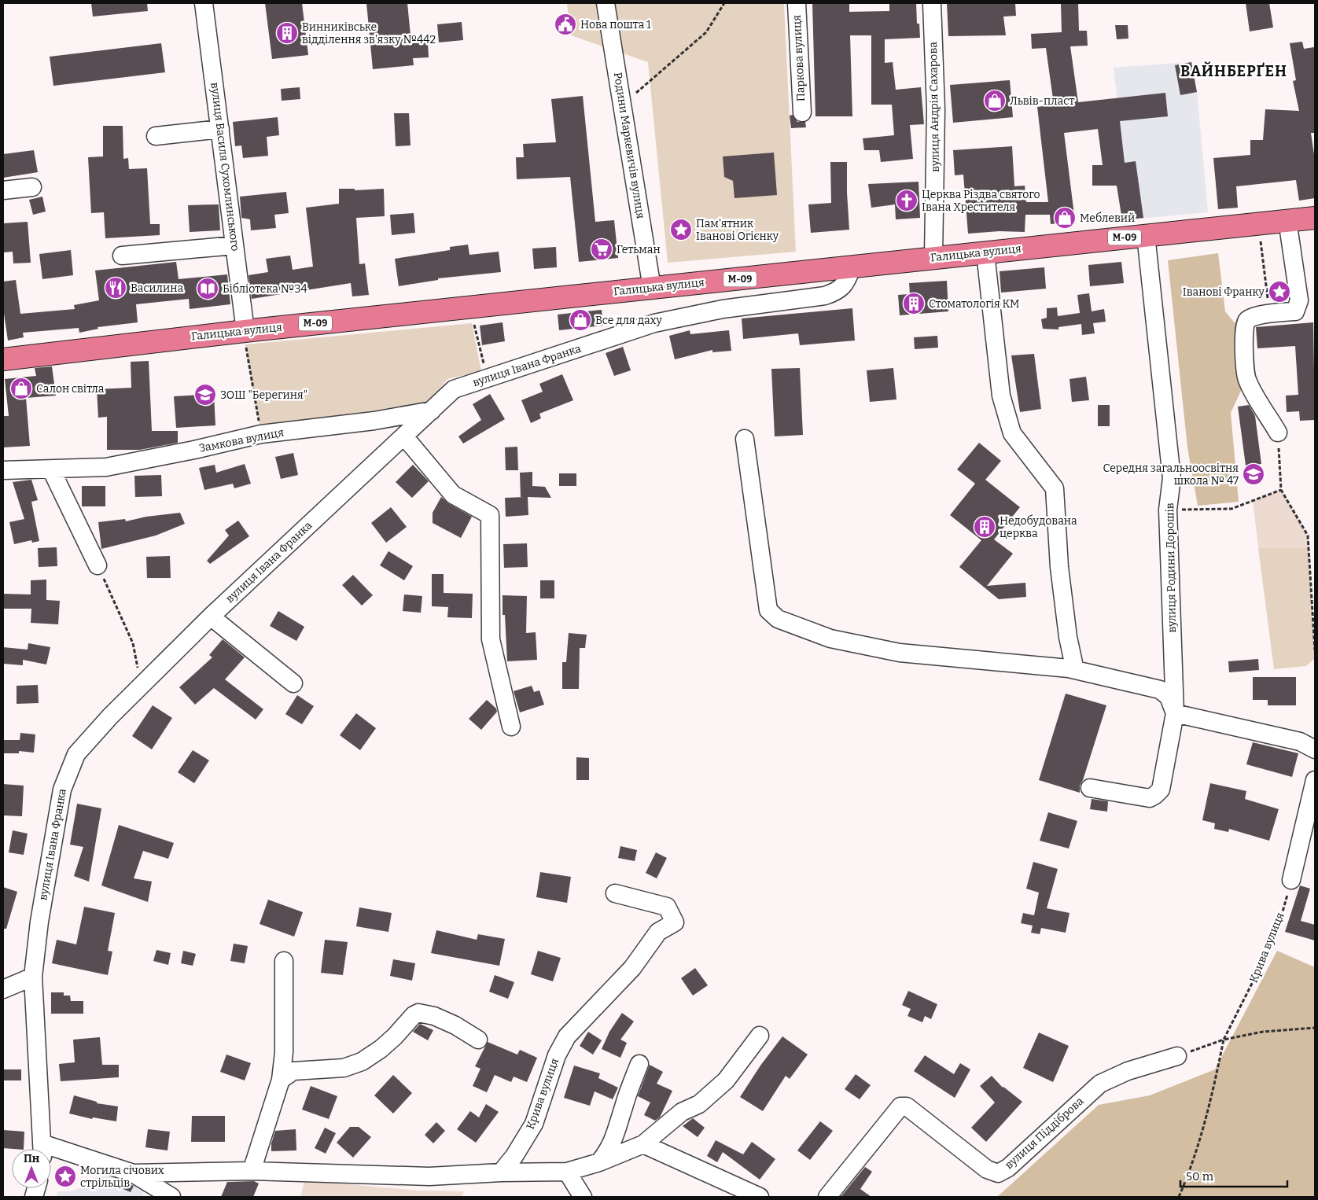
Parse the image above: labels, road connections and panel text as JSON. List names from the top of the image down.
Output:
{
  "streets": {
    "main road": ["М-09", "Галицька вулиця"],
    "street": [
      "Паркова вулиця",
      "вулиця Андрія Сахарова",
      "Родини Маркевичів вулиця",
      "вулиця Василя Сухомлинського",
      "вулиця Івана Франка",
      "Замкова вулиця",
      "вулиця Родини Дорошів",
      "Крива вулиця",
      "вулиця Піддіброва"
    ]
  },
  "crossings": [
    ["вулиця Андрія Сахарова", "Галицька вулиця"],
    ["Родини Маркевичів вулиця", "Галицька вулиця"],
    ["вулиця Василя Сухомлинського", "Галицька вулиця"],
    ["Галицька вулиця", "вулиця Івана Франка"],
    ["Галицька вулиця", "вулиця Родини Дорошів"],
    ["вулиця Івана Франка", "Замкова вулиця"]
  ],
  "districts": ["ВАЙНБЕРҐЕН"],
  "places": {
    "public building": ["Нова пошта 1"],
    "building": ["Винниківське відділення зв'язку №442", "Стоматологія KM", "Недобудована церква"],
    "shop": [
      "Львів-пласт",
      "Меблевий",
      "Все для даху",
      "Салон світла"
    ],
    "church": ["Церква Різдва святого Івана Хрестителя"],
    "place": ["Пам'ятник Іванові Огієнку", "Іванові Франку", "Могила січових стрільців"],
    "supermarket": ["Гетьман"],
    "restaurant": ["Василина"],
    "library": ["Бібліотека №34"],
    "school or university": ["ЗОШ \"Берегиня\"", "Середня загальноосвітня школа № 47"]
  },
  "scale_bar": "50 m",
  "north": "top"
}
